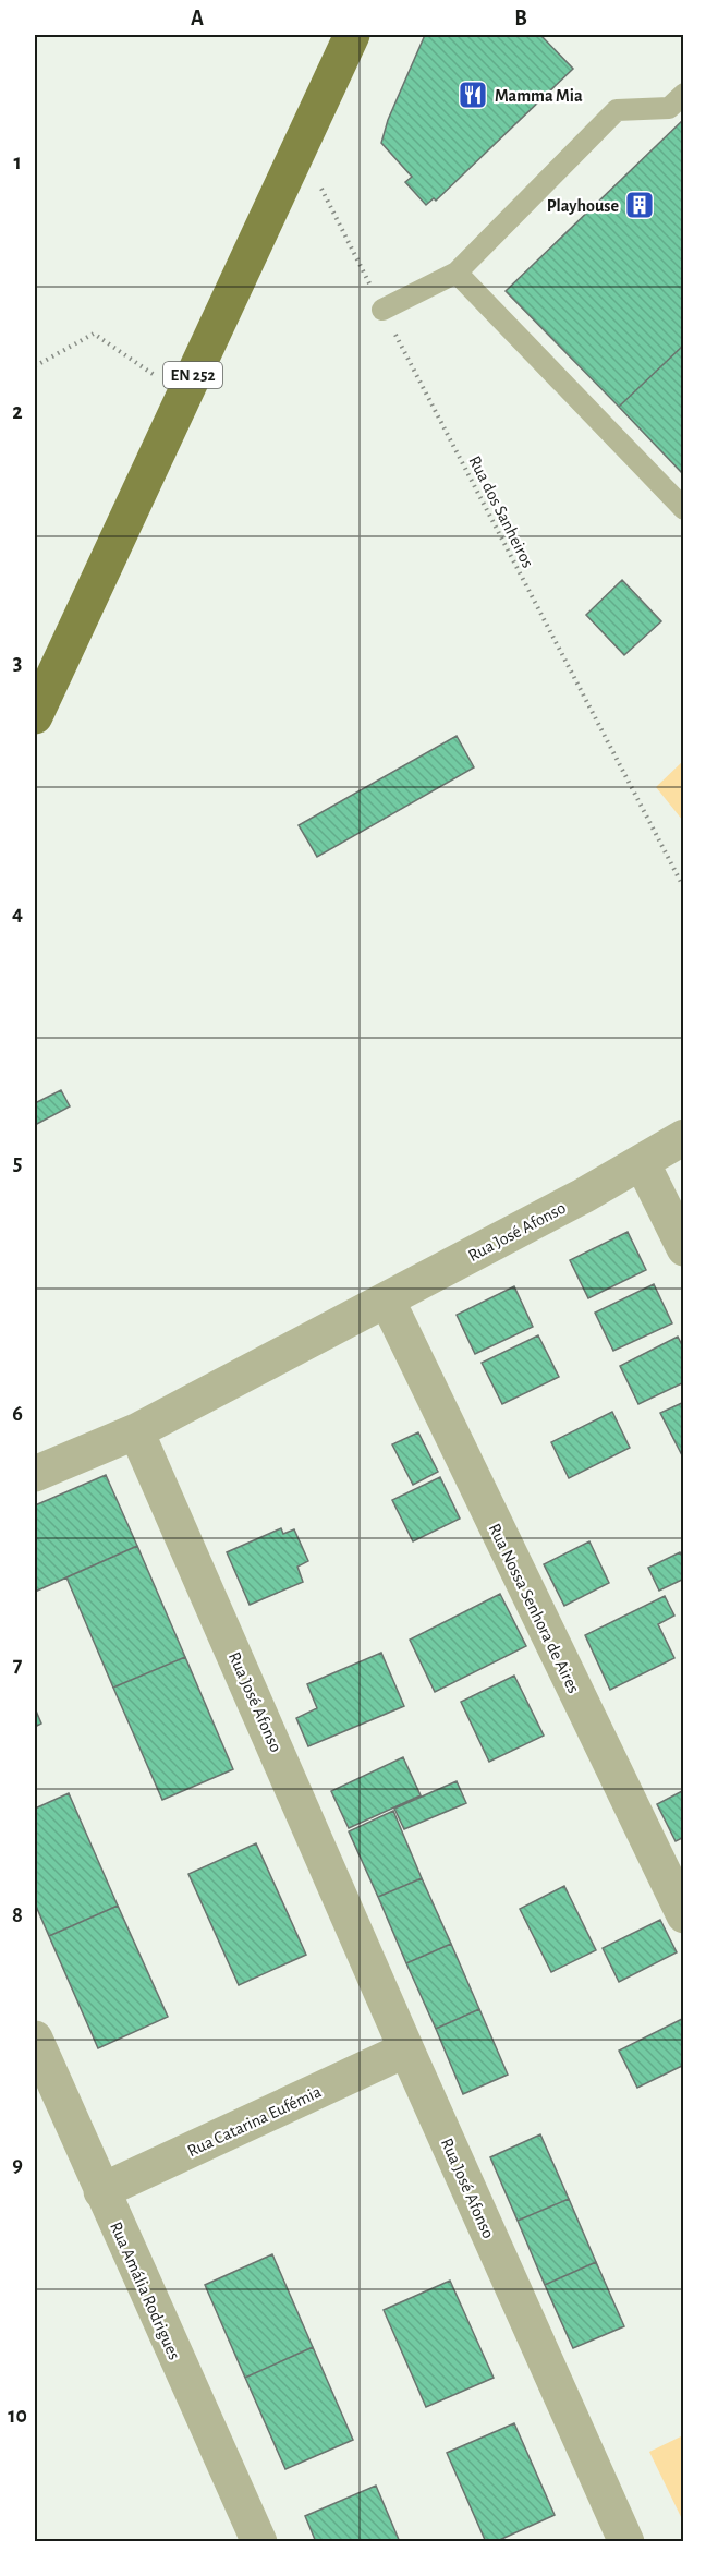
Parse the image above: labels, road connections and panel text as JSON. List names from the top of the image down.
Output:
{
  "streets": {
    "main road": ["EN 252"],
    "street": [
      "Rua José Afonso",
      "Rua Nossa Senhora de Aires",
      "Rua Catarina Eufémia",
      "Rua Amália Rodrigues"
    ],
    "path": ["Rua dos Sanheiros"]
  },
  "crossings": [
    ["EN 252", "Rua dos Sanheiros"],
    ["Rua José Afonso", "Rua Nossa Senhora de Aires"],
    ["Rua José Afonso", "Rua Catarina Eufémia"],
    ["Rua Catarina Eufémia", "Rua Amália Rodrigues"]
  ],
  "places": {
    "restaurant": ["Mamma Mia"],
    "building": ["Playhouse"]
  },
  "grid": {
    "columns": ["A", "B"],
    "rows": [
      "1",
      "2",
      "3",
      "4",
      "5",
      "6",
      "7",
      "8",
      "9",
      "10"
    ]
  }
}
